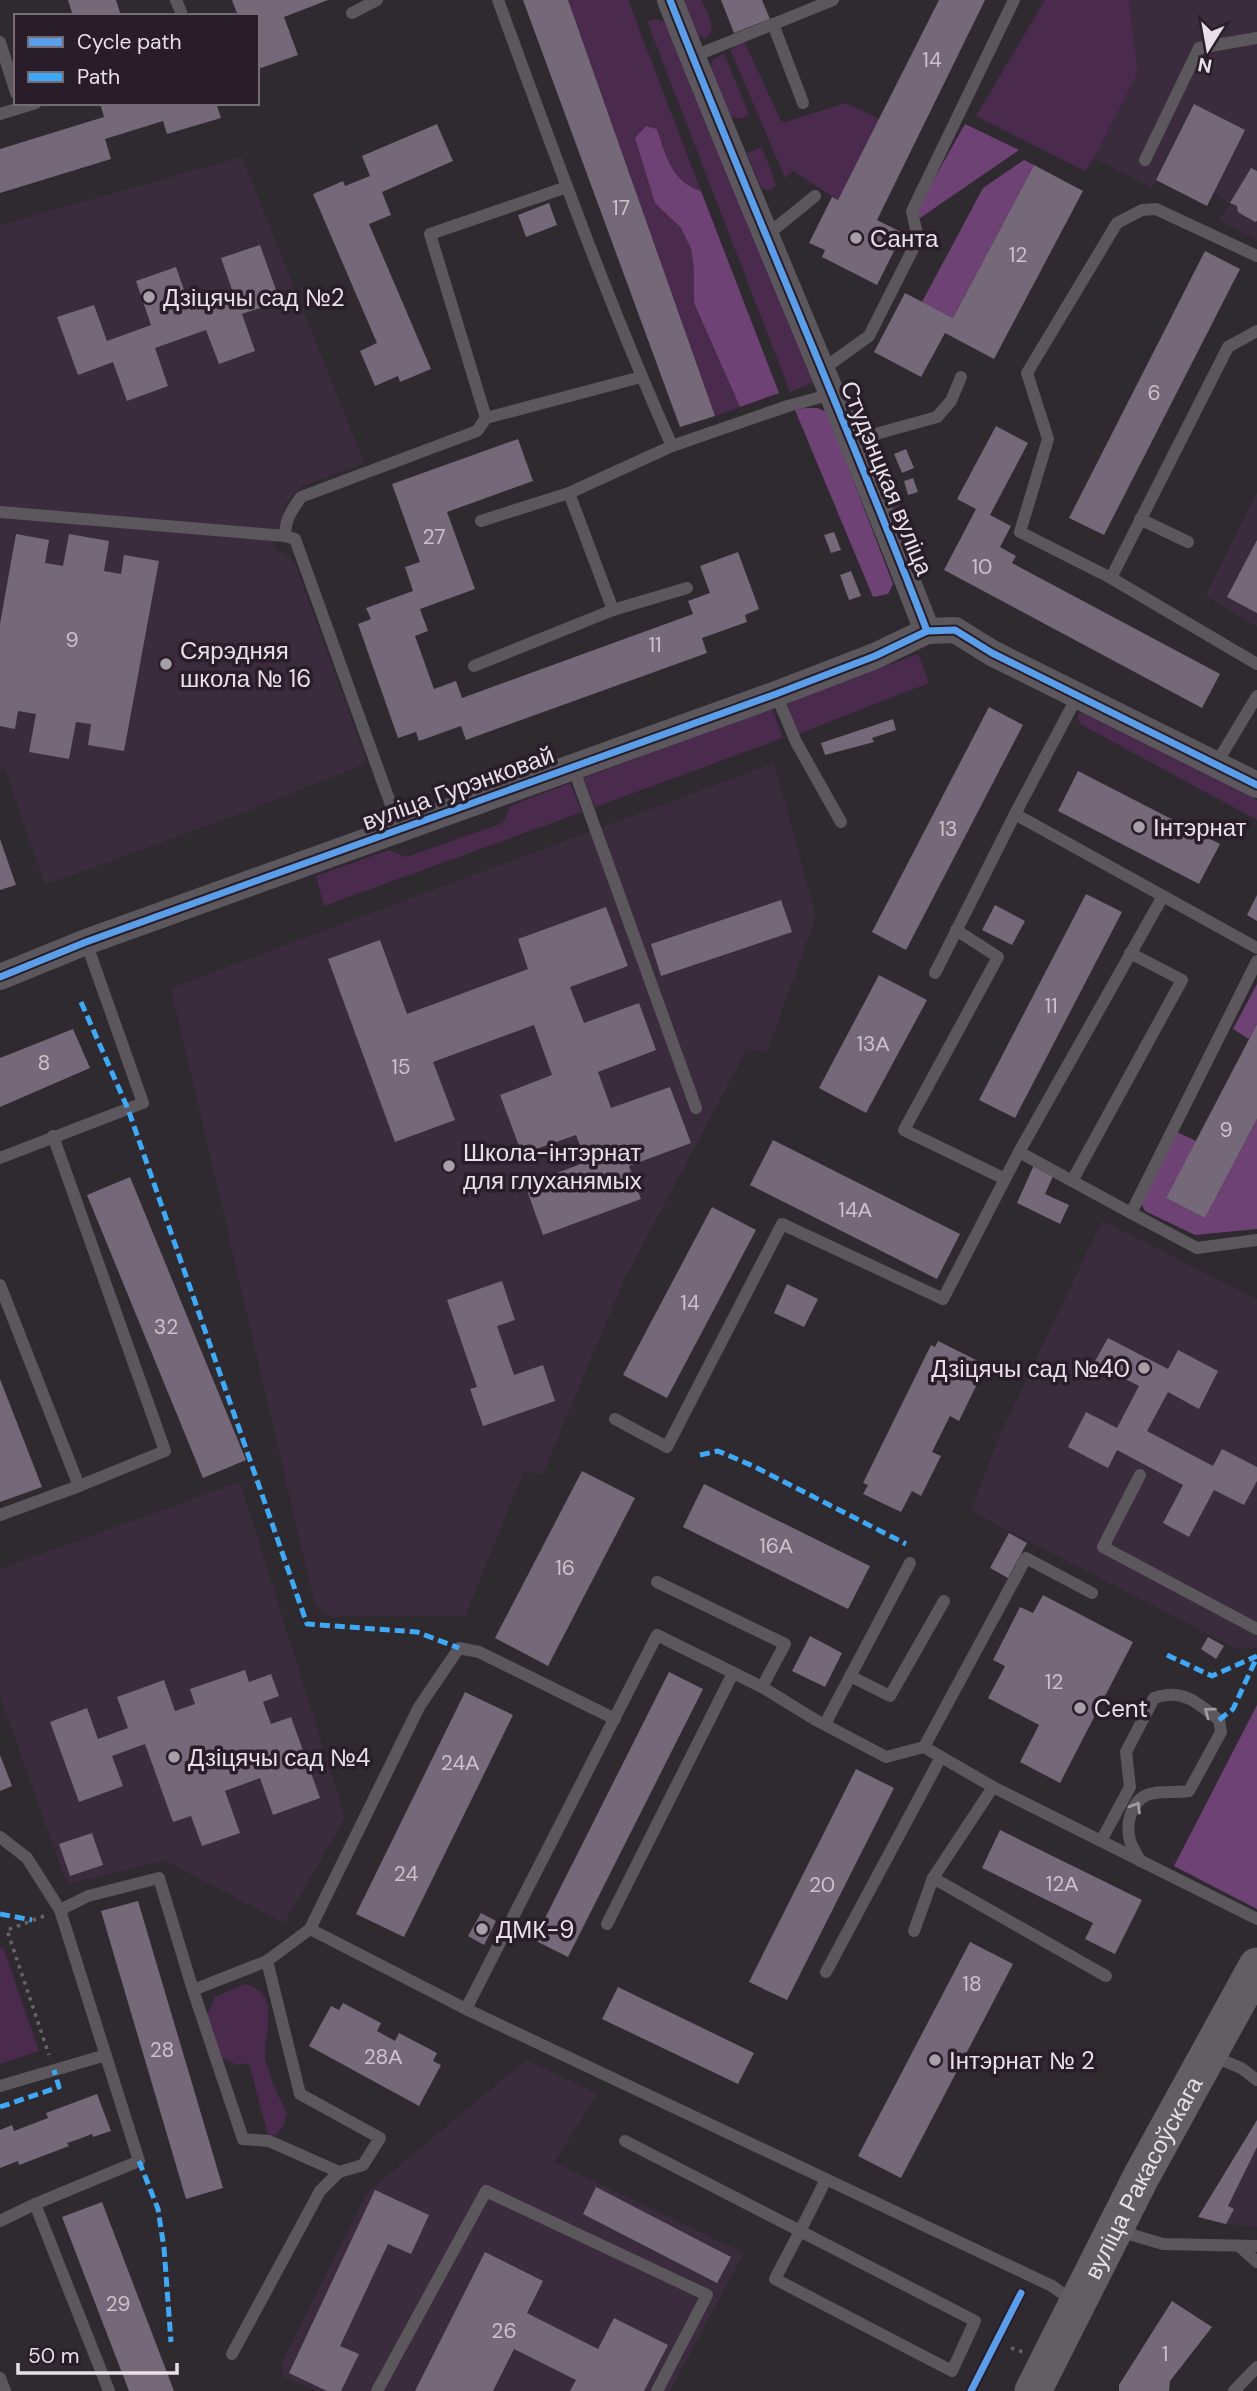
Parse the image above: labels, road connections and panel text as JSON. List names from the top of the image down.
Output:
{
  "streets": {
    "main road": ["вуліца Ракасоўскага"],
    "street": ["Студэнцкая вуліца", "вуліца Гурэнковай"]
  },
  "crossings": [
    ["Студэнцкая вуліца", "вуліца Гурэнковай"]
  ],
  "places": [
    "Санта",
    "Дзіцячы сад №2",
    "Сярэдняя школа № 16",
    "Інтэрнат",
    "Школа-інтэрнат для глуханямых",
    "Дзіцячы сад №40",
    "Cent",
    "Дзіцячы сад №4",
    "ДМК-9",
    "Інтэрнат № 2"
  ],
  "house_numbers": [
    "14",
    "17",
    "12",
    "6",
    "27",
    "10",
    "9",
    "11",
    "13",
    "11",
    "13А",
    "8",
    "15",
    "9",
    "14А",
    "14",
    "32",
    "16А",
    "16",
    "12",
    "24А",
    "24",
    "12А",
    "20",
    "18",
    "28",
    "28А",
    "29",
    "26",
    "1"
  ],
  "legend": ["Cycle path", "Path"],
  "scale_bar": "50 m",
  "north": "bottom"
}
